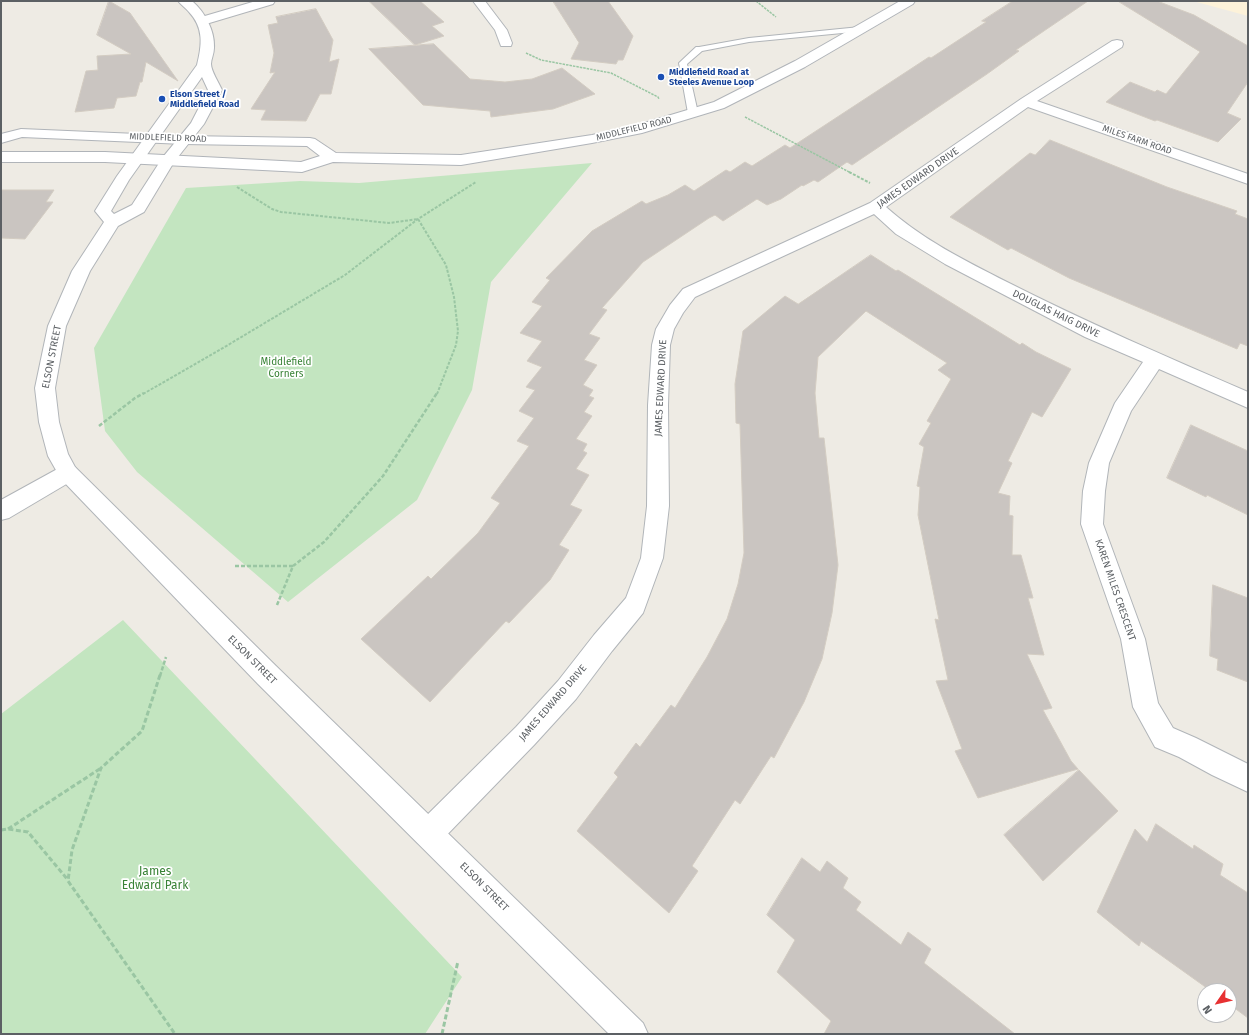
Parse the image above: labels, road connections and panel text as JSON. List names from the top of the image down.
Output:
{
  "streets": {
    "street": [
      "MIDDLEFIELD ROAD",
      "MILES FARM ROAD",
      "JAMES EDWARD DRIVE",
      "DOUGLAS HAIG DRIVE",
      "ELSON STREET",
      "KAREN MILES CRESCENT"
    ]
  },
  "crossings": [
    ["MIDDLEFIELD ROAD", "ELSON STREET"],
    ["MILES FARM ROAD", "JAMES EDWARD DRIVE"],
    ["JAMES EDWARD DRIVE", "DOUGLAS HAIG DRIVE"],
    ["JAMES EDWARD DRIVE", "ELSON STREET"],
    ["DOUGLAS HAIG DRIVE", "KAREN MILES CRESCENT"]
  ],
  "parks": ["Middlefield Corners", "James Edward Park"],
  "places": ["Middlefield Road at Steeles Avenue Loop", "Elson Street / Middlefield Road"],
  "north": "bottom left"
}
